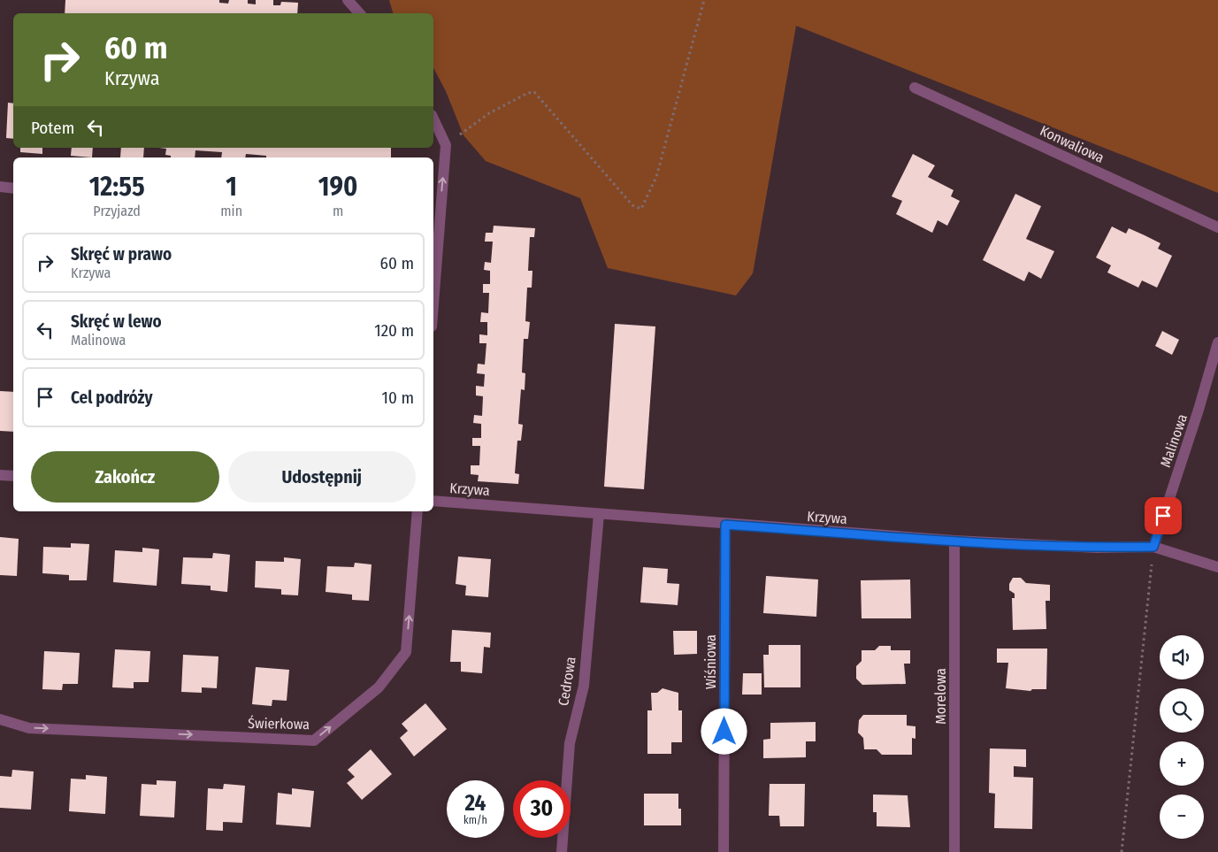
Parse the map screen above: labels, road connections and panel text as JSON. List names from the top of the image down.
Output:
{
  "streets": {
    "street": [
      "Konwaliowa",
      "Malinowa",
      "Krzywa",
      "Wiśniowa",
      "Cedrowa",
      "Morelowa",
      "Świerkowa"
    ]
  },
  "crossings": [
    ["Malinowa", "Krzywa"],
    ["Krzywa", "Wiśniowa"],
    ["Krzywa", "Cedrowa"],
    ["Krzywa", "Morelowa"]
  ],
  "page": {
    "turn": ["60 m", "Krzywa"],
    "then": "Potem",
    "eta": [
      "12:55",
      "Przyjazd",
      "1",
      "min",
      "190",
      "m"
    ],
    "list": [
      {
        "name": "Skręć w prawo",
        "note": "Krzywa",
        "value": "60 m"
      },
      {
        "name": "Skręć w lewo",
        "note": "Malinowa",
        "value": "120 m"
      },
      {
        "name": "Cel podróży",
        "value": "10 m"
      }
    ],
    "buttons": ["Zakończ", "Udostępnij"],
    "map_buttons": ["+", "−"],
    "speed": "24 km/h",
    "limit": "30"
  }
}
